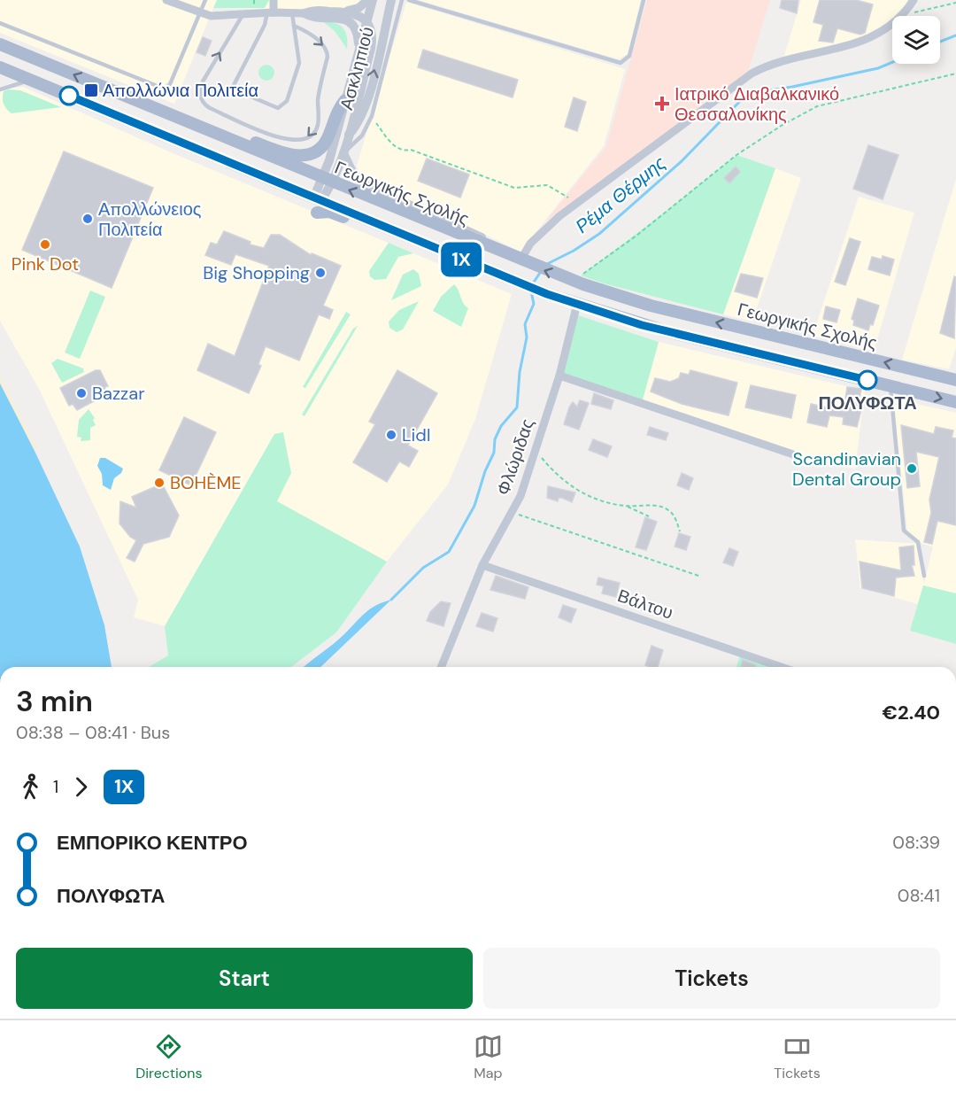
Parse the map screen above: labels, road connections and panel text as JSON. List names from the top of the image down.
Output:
{
  "streets": {
    "main road": ["Γεωργικής Σχολής"],
    "street": ["Ασκληπιού", "Φλώριδας", "Βάλτου"]
  },
  "crossings": [
    ["Ασκληπιού", "Γεωργικής Σχολής"],
    ["Γεωργικής Σχολής", "Φλώριδας"],
    ["Φλώριδας", "Βάλτου"]
  ],
  "water": ["Ρέμα Θέρμης"],
  "places": {
    "transit": ["Απολλώνια Πολιτεία"],
    "health": ["Ιατρικό Διαβαλκανικό Θεσσαλονίκης"],
    "other": [
      "Απολλώνειος Πολιτεία",
      "Pink Dot",
      "Big Shopping",
      "ΠΟΛΥΦΩΤΑ",
      "Bazzar",
      "Lidl",
      "Scandinavian Dental Group",
      "BOHÈME"
    ]
  },
  "lines": ["bus line 1Χ"],
  "page": {
    "on_map": "1Χ",
    "heading": ["3 min", "08:38 – 08:41 · Bus", "€2.40"],
    "legs": ["1", "1Χ"],
    "list": [
      {
        "name": "ΕΜΠΟΡΙΚΟ ΚΕΝΤΡΟ",
        "value": "08:39"
      },
      {
        "name": "ΠΟΛΥΦΩΤΑ",
        "value": "08:41"
      }
    ],
    "buttons": ["Start", "Tickets"],
    "tabs": ["Directions", "Map", "Tickets"]
  }
}
